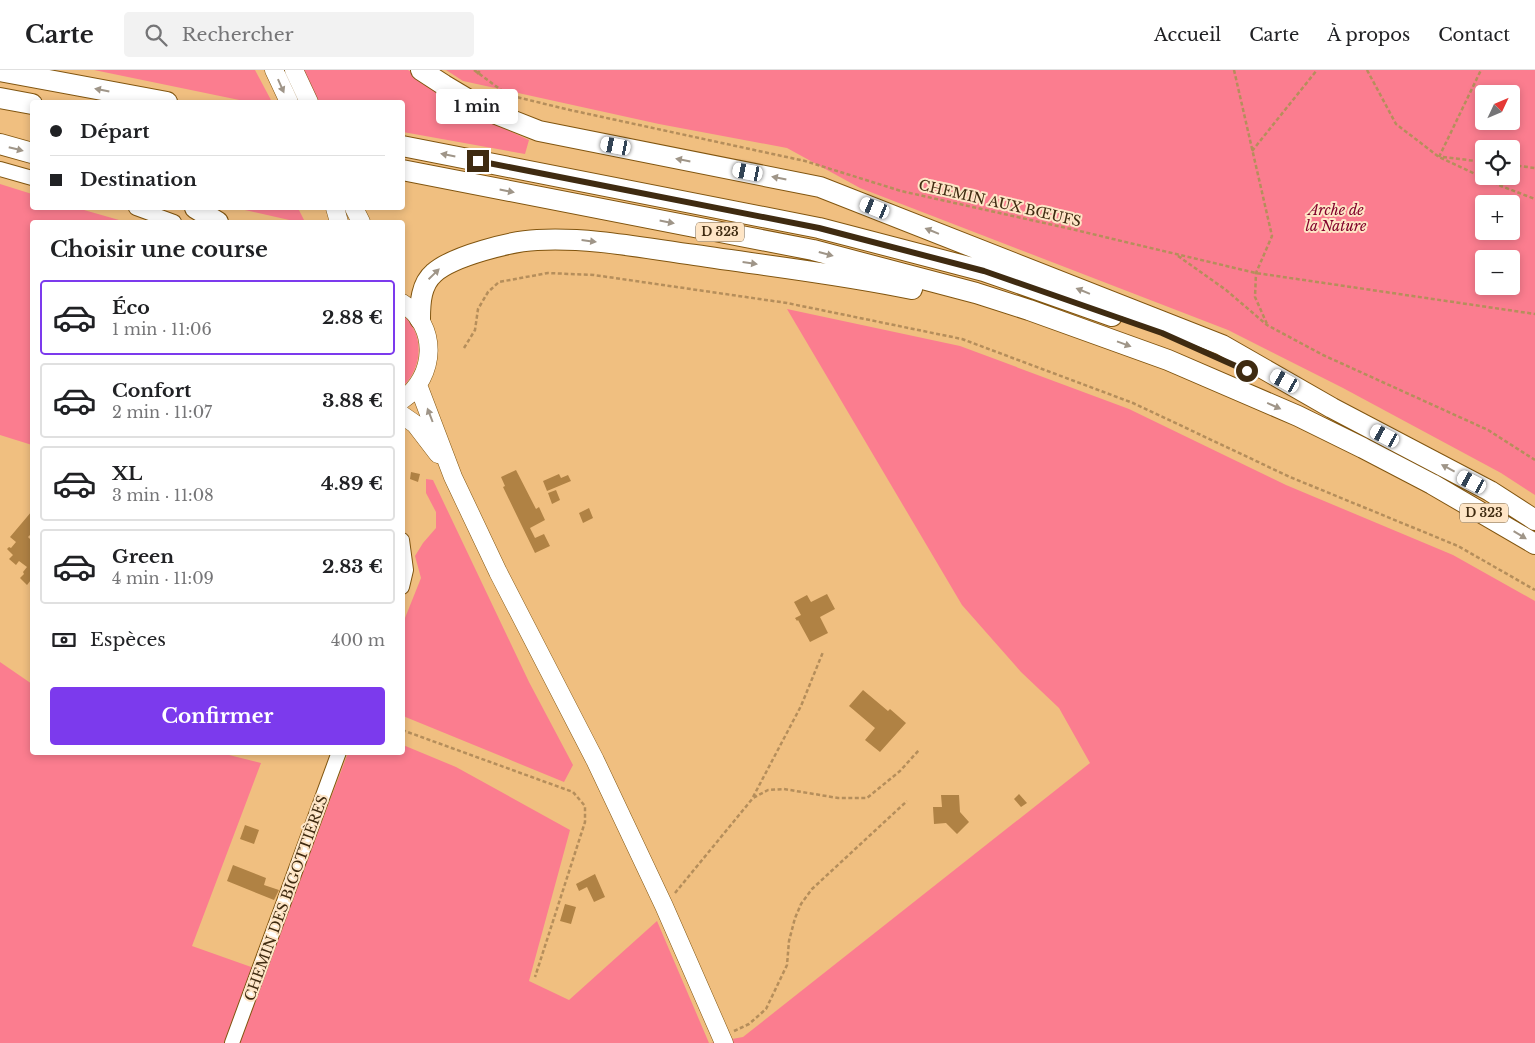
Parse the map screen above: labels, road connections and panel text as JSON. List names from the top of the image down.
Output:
{
  "streets": {
    "highway": ["D 323"],
    "street": ["CHEMIN DES BIGOTTIÈRES"],
    "path": ["CHEMIN AUX BŒUFS"]
  },
  "parks": ["Arche de la Nature"],
  "north": "top right",
  "page": {
    "header": "Carte",
    "search": "Rechercher",
    "nav": [
      "Accueil",
      "Carte",
      "À propos",
      "Contact"
    ],
    "map_buttons": ["+", "−"],
    "bubble": "1 min",
    "banner": ["Départ", "Destination"],
    "heading": "Choisir une course",
    "list": [
      {
        "name": "Éco",
        "note": "1 min · 11:06",
        "value": "2.88 €"
      },
      {
        "name": "Confort",
        "note": "2 min · 11:07",
        "value": "3.88 €"
      },
      {
        "name": "XL",
        "note": "3 min · 11:08",
        "value": "4.89 €"
      },
      {
        "name": "Green",
        "note": "4 min · 11:09",
        "value": "2.83 €"
      }
    ],
    "pay": ["Espèces", "400 m"],
    "buttons": "Confirmer"
  }
}
